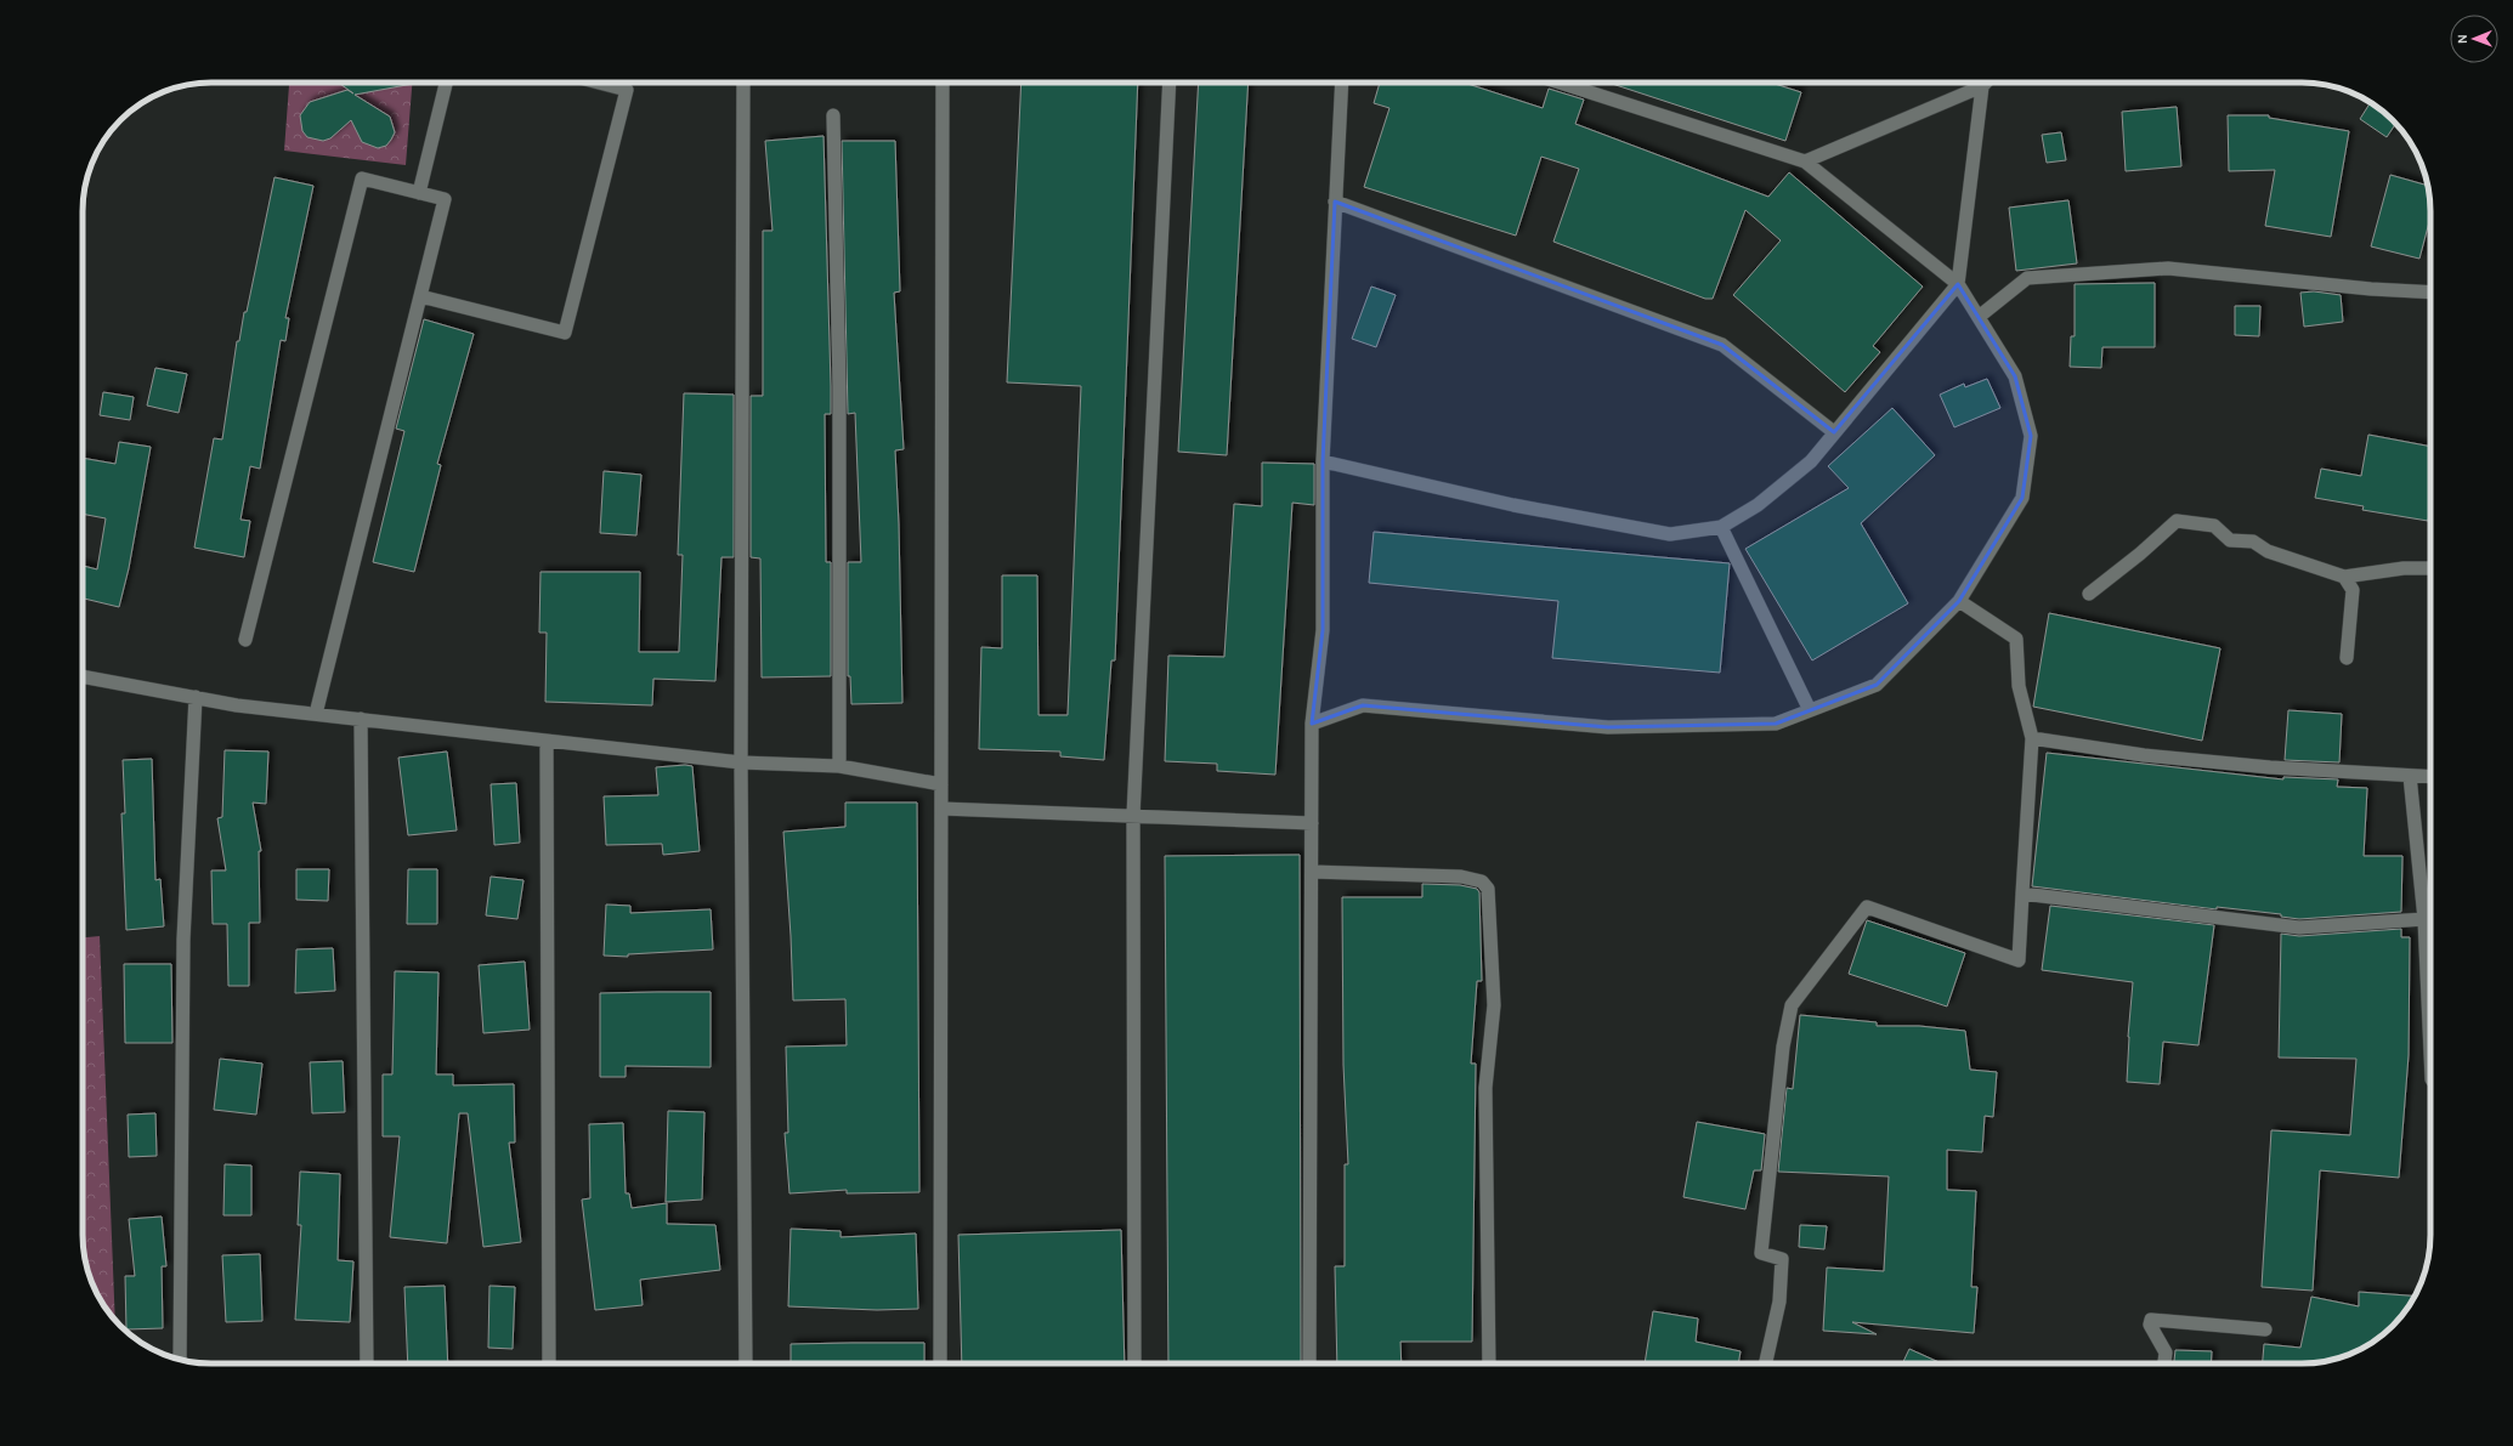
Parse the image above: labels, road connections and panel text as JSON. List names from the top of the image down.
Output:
{
  "north": "left"
}
